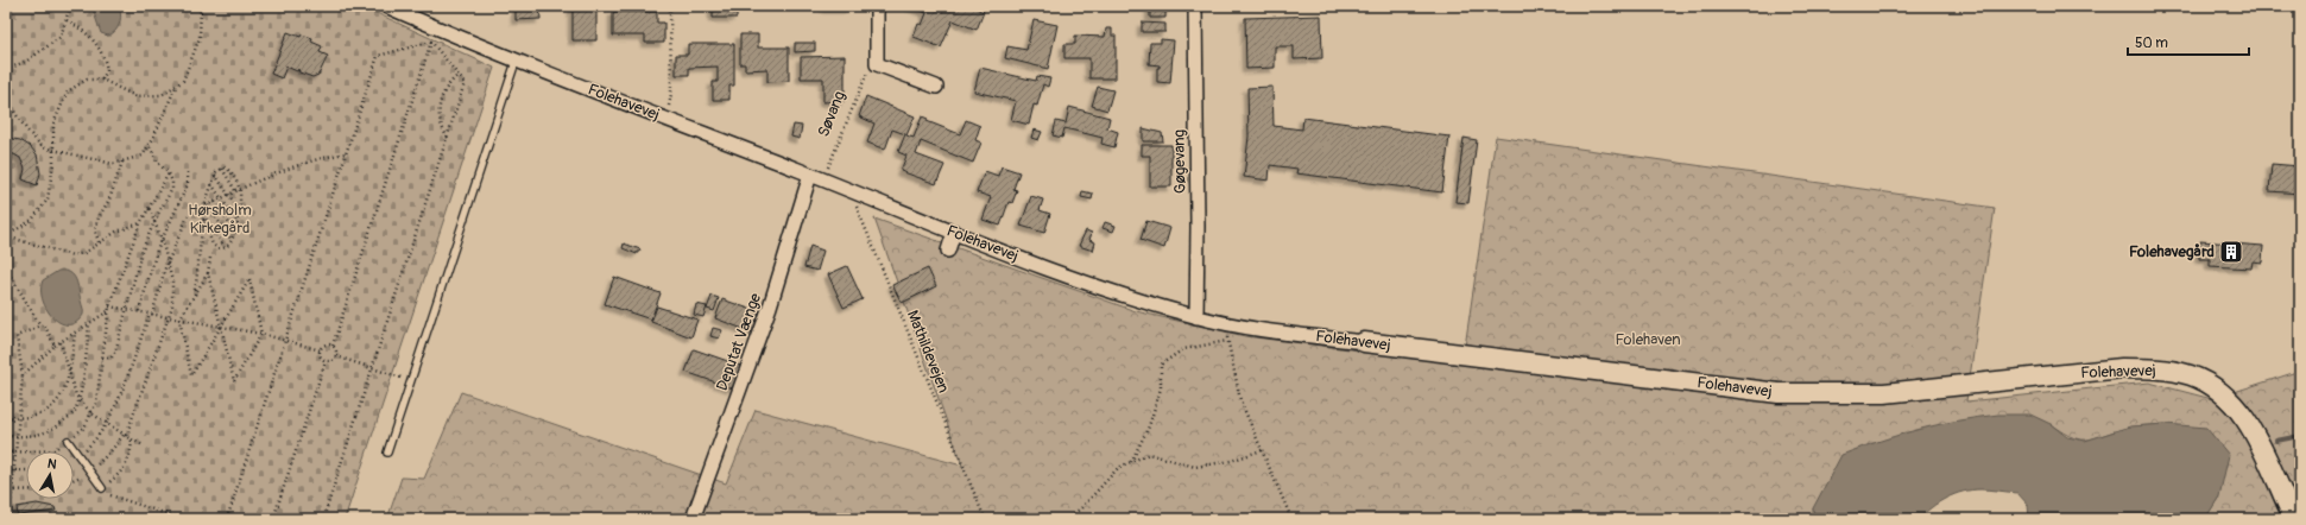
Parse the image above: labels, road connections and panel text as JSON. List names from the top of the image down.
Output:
{
  "streets": {
    "street": ["Folehavevej", "Gøgevang", "Deputat Vænge"],
    "path": ["Søvang", "Mathildevejen"]
  },
  "crossings": [
    ["Folehavevej", "Søvang"],
    ["Folehavevej", "Gøgevang"],
    ["Folehavevej", "Deputat Vænge"],
    ["Folehavevej", "Mathildevejen"],
    ["Søvang", "Deputat Vænge"]
  ],
  "parks": ["Hørsholm Kirkegård", "Folehaven"],
  "places": {
    "building": ["Folehavegård"]
  },
  "scale_bar": "50 m",
  "north": "top"
}
